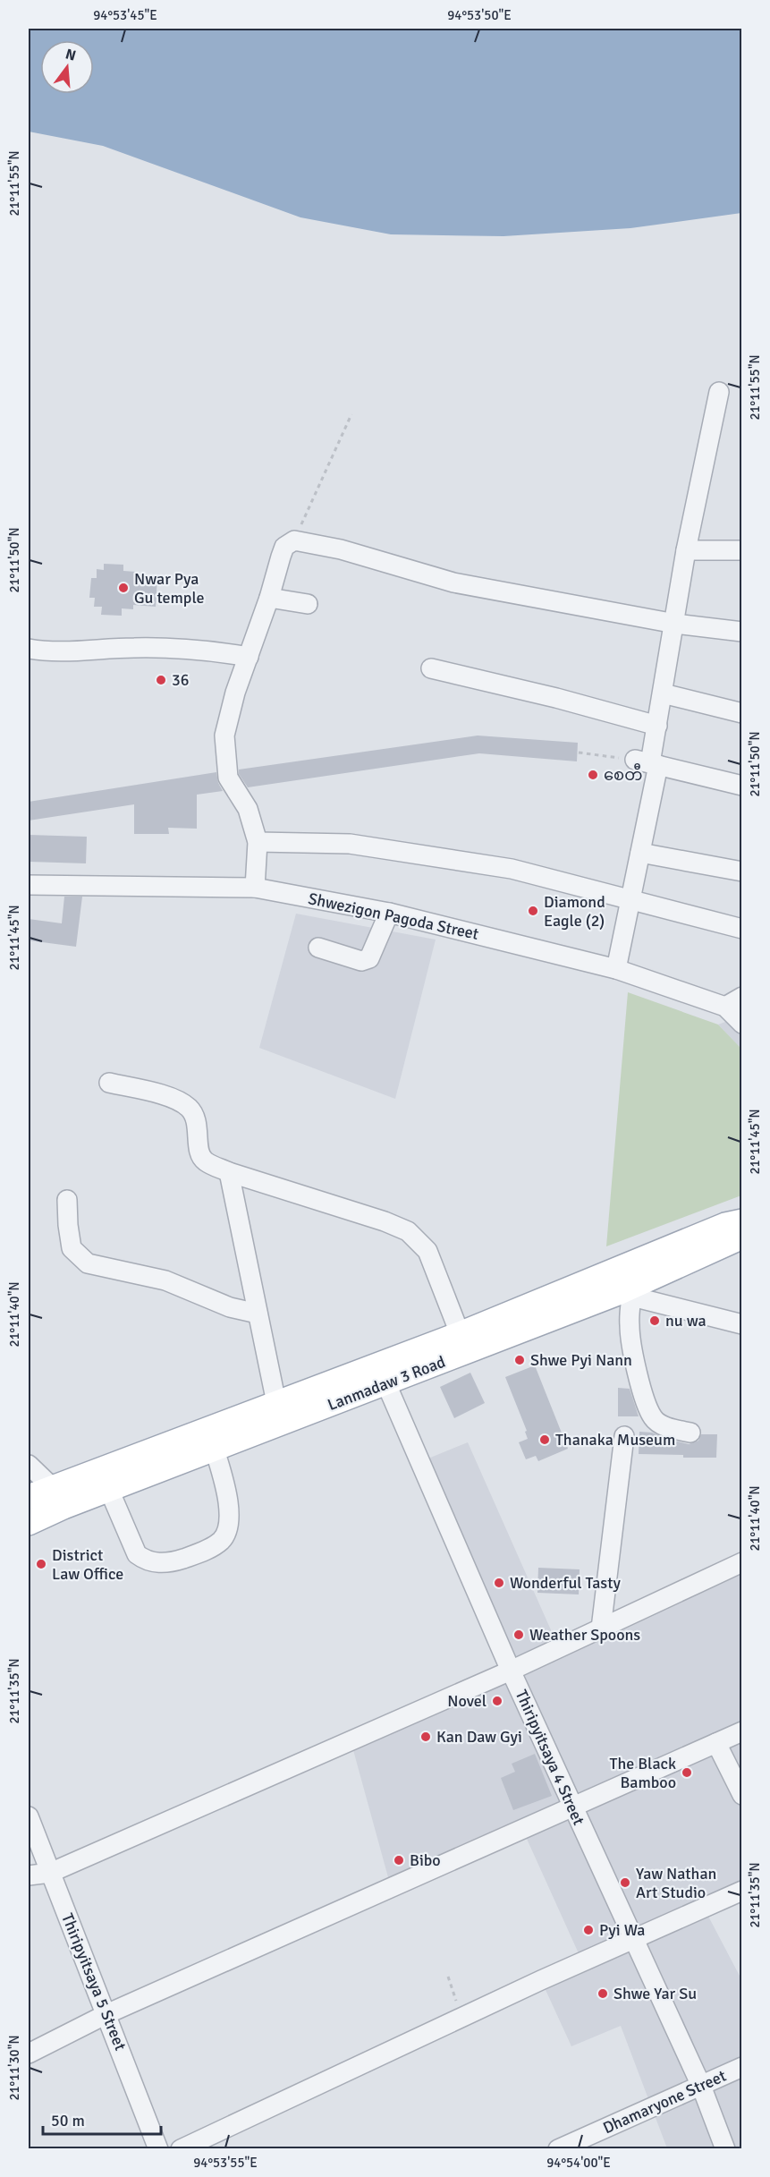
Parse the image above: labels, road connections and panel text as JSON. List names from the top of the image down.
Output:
{
  "streets": {
    "main road": ["Lanmadaw 3 Road"],
    "street": [
      "Shwezigon Pagoda Street",
      "Thiripyitsaya 4 Street",
      "Thiripyitsaya 5 Street",
      "Dhamaryone Street"
    ]
  },
  "crossings": [
    ["Lanmadaw 3 Road", "Thiripyitsaya 4 Street"],
    ["Thiripyitsaya 4 Street", "Dhamaryone Street"]
  ],
  "places": [
    "Nwar Pya Gu temple",
    "36",
    "စေတီ",
    "Diamond Eagle (2)",
    "nu wa",
    "Shwe Pyi Nann",
    "Thanaka Museum",
    "District Law Office",
    "Wonderful Tasty",
    "Weather Spoons",
    "Novel",
    "Kan Daw Gyi",
    "The Black Bamboo",
    "Bibo",
    "Yaw Nathan Art Studio",
    "Pyi Wa",
    "Shwe Yar Su"
  ],
  "scale_bar": "50 m",
  "north": "top",
  "coordinates": [
    "94°53'45\"E",
    "94°53'50\"E",
    "21°11'55\"N",
    "21°11'50\"N",
    "21°11'45\"N",
    "21°11'40\"N",
    "21°11'35\"N",
    "21°11'30\"N",
    "94°53'55\"E",
    "94°54'00\"E"
  ]
}
